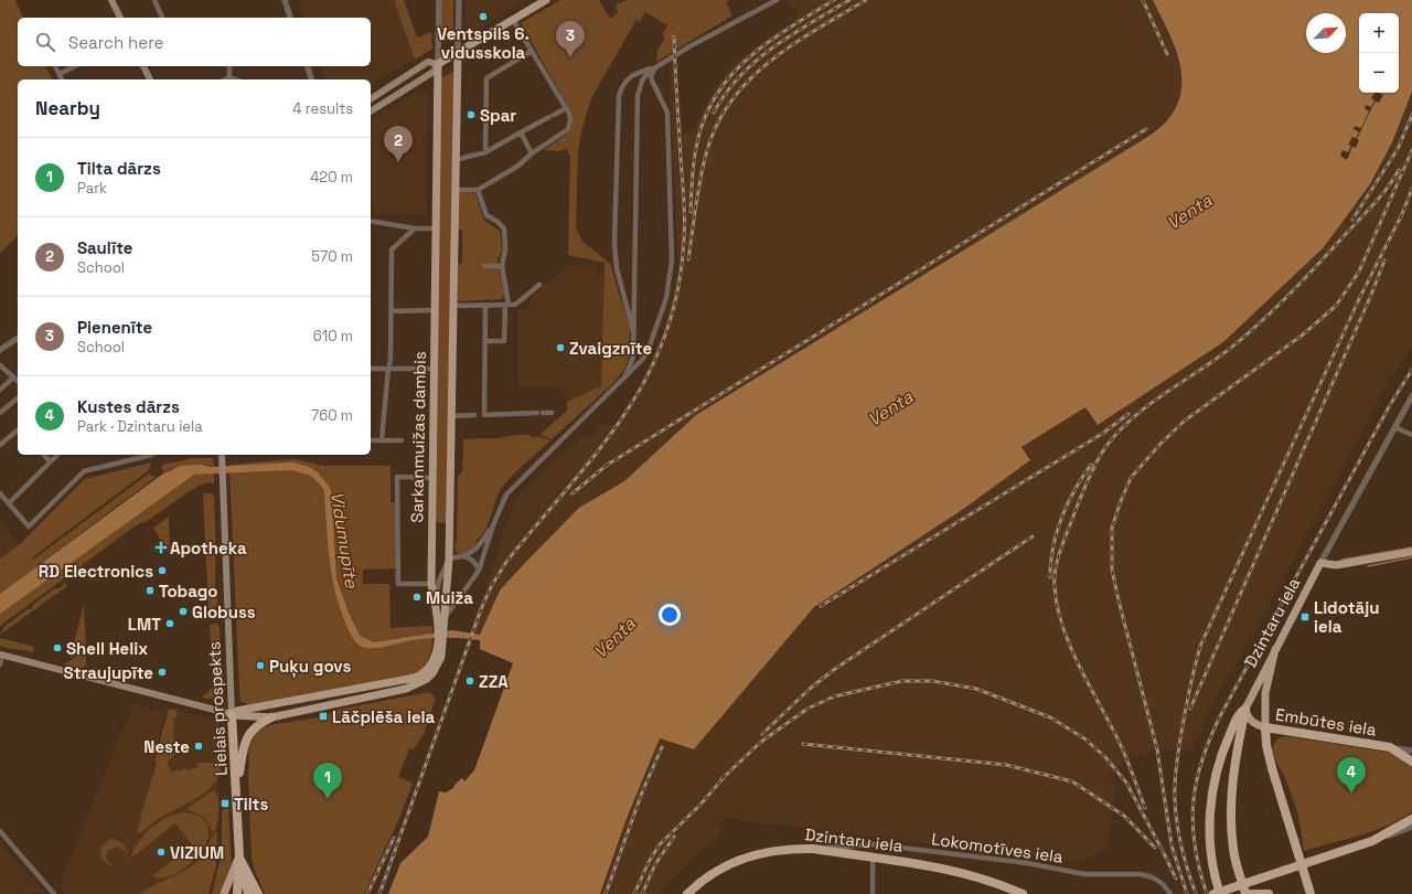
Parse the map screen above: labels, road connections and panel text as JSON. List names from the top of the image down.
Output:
{
  "streets": {
    "highway": ["Dzintaru iela", "Lielais prospekts", "Embūtes iela"],
    "main road": ["Sarkanmuižas dambis"],
    "street": ["Lokomotīves iela"]
  },
  "crossings": [
    ["Sarkanmuižas dambis", "Lielais prospekts"],
    ["Dzintaru iela", "Embūtes iela"],
    ["Dzintaru iela", "Lokomotīves iela"]
  ],
  "water": ["Venta", "Vidumupīte"],
  "places": {
    "other": [
      "Ventspils 6. vidusskola",
      "Spar",
      "Zvaigznīte",
      "RD Electronics",
      "Tobago",
      "Muiža",
      "Globuss",
      "LMT",
      "Shell Helix",
      "Puķu govs",
      "Straujupīte",
      "ZZA",
      "Neste",
      "VIZIUM"
    ],
    "health": ["Apotheka"],
    "transit": ["Lidotāju iela", "Lāčplēša iela", "Tilts"]
  },
  "north": "top right",
  "page": {
    "map_buttons": ["+", "−"],
    "search": "Search here",
    "pins": [
      "3",
      "2",
      "4",
      "1"
    ],
    "heading": ["Nearby", "4 results"],
    "list": [
      {
        "mark": "1",
        "name": "Tilta dārzs",
        "note": "Park",
        "value": "420 m"
      },
      {
        "mark": "2",
        "name": "Saulīte",
        "note": "School",
        "value": "570 m"
      },
      {
        "mark": "3",
        "name": "Pienenīte",
        "note": "School",
        "value": "610 m"
      },
      {
        "mark": "4",
        "name": "Kustes dārzs",
        "note": "Park · Dzintaru iela",
        "value": "760 m"
      }
    ]
  }
}
